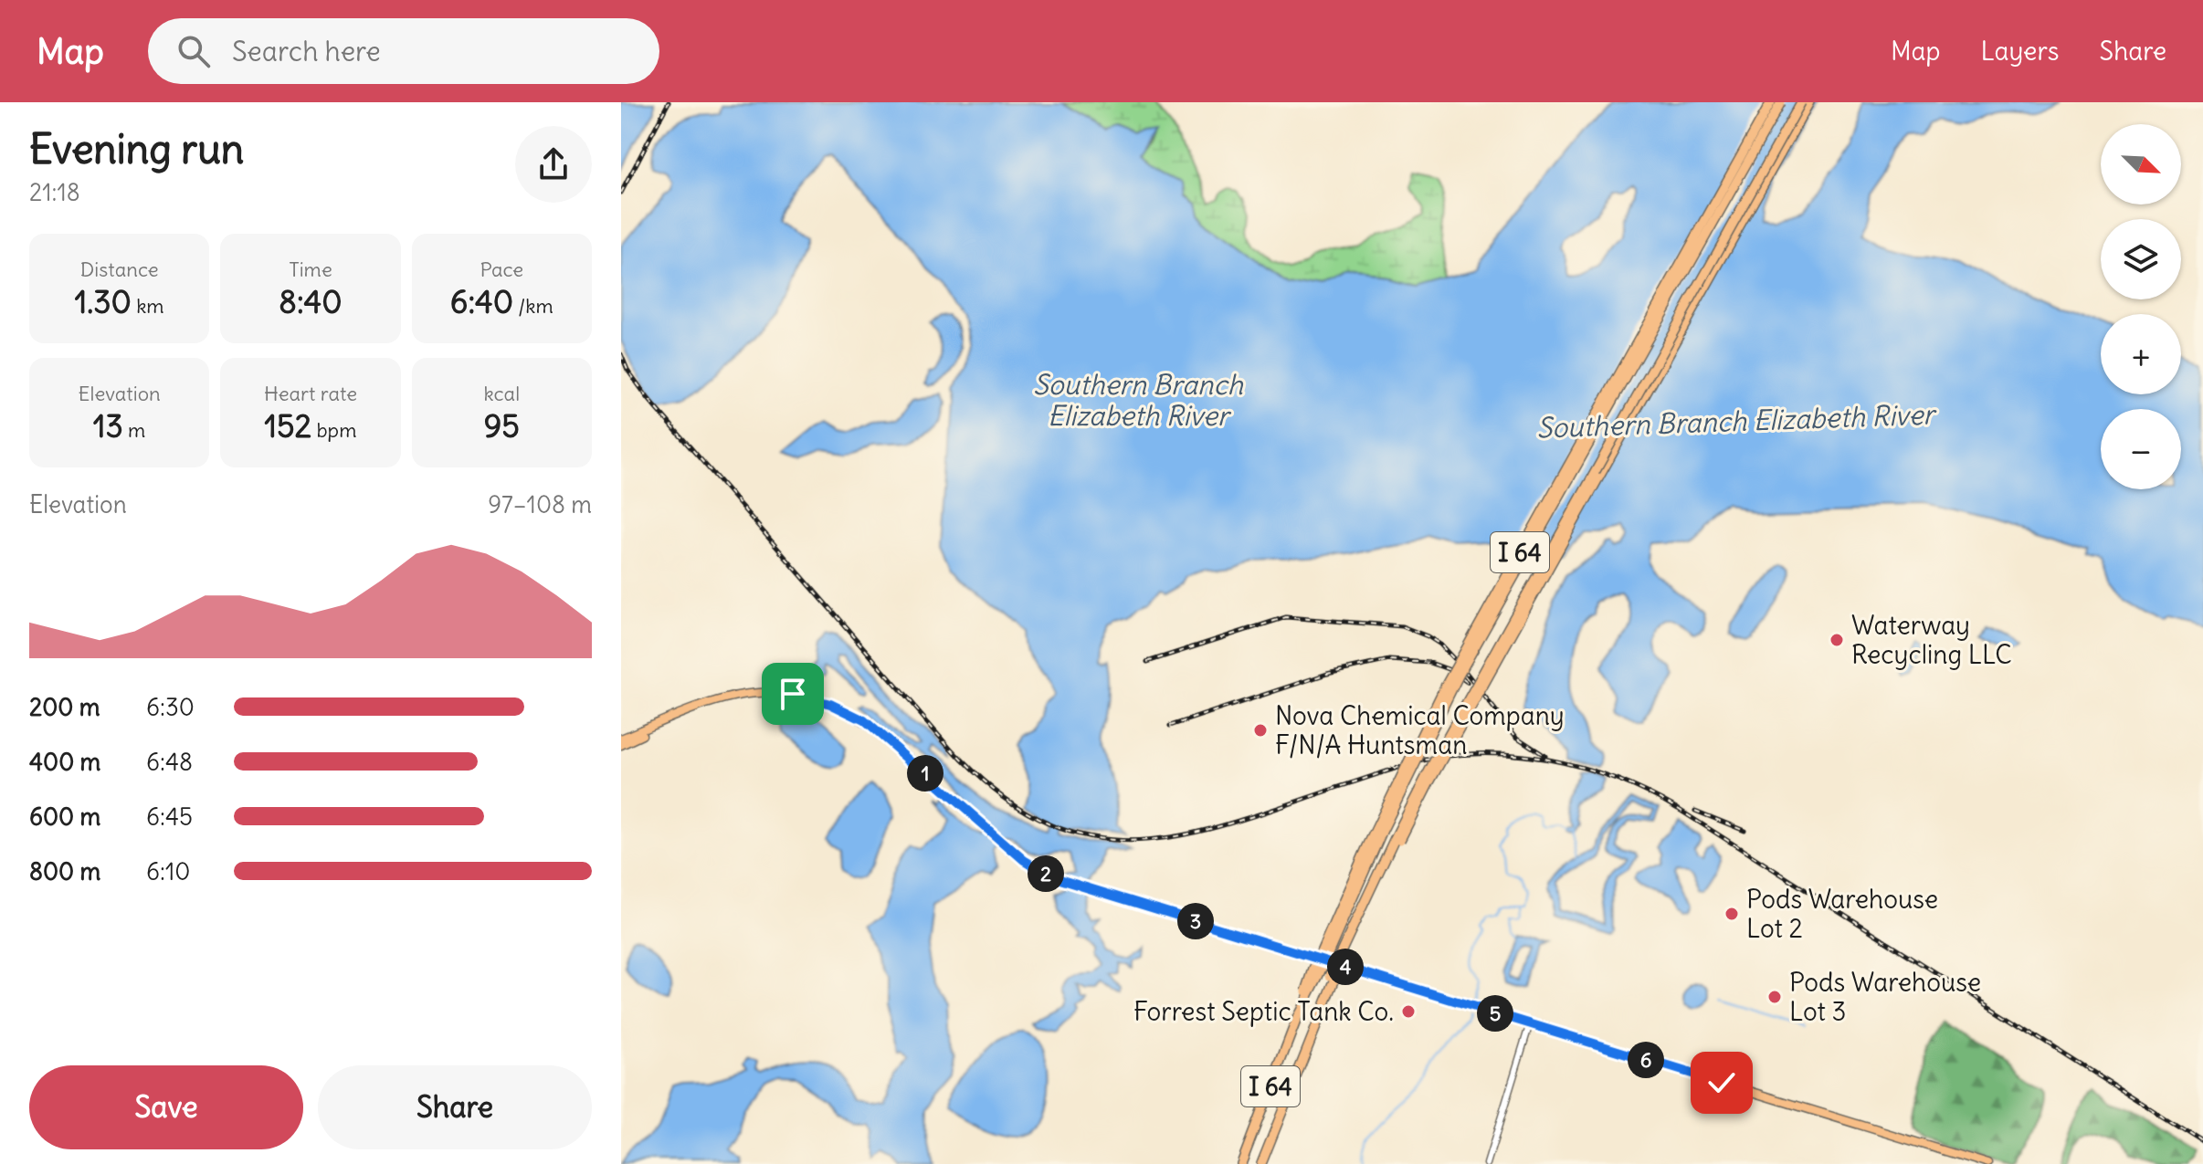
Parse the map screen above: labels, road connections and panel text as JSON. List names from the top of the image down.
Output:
{
  "streets": {
    "highway": ["I 64"]
  },
  "water": ["Southern Branch Elizabeth River"],
  "places": [
    "Waterway Recycling LLC",
    "Nova Chemical Company F/N/A Huntsman",
    "Pods Warehouse Lot 2",
    "Pods Warehouse Lot 3",
    "Forrest Septic Tank Co."
  ],
  "north": "bottom right",
  "page": {
    "header": "Map",
    "search": "Search here",
    "nav": ["Map", "Layers", "Share"],
    "heading": ["Evening run", "21:18"],
    "map_buttons": ["+", "−"],
    "stats": [
      ["Distance", "1.30 km"],
      ["Time", "8:40"],
      ["Pace", "6:40 /km"],
      ["Elevation", "13 m"],
      ["Heart rate", "152 bpm"],
      ["kcal", "95"]
    ],
    "chart": ["Elevation", "97–108 m"],
    "list": [
      {
        "name": "200 m",
        "note": "6:30"
      },
      {
        "name": "400 m",
        "note": "6:48"
      },
      {
        "name": "600 m",
        "note": "6:45"
      },
      {
        "name": "800 m",
        "note": "6:10"
      }
    ],
    "pins": [
      "1",
      "2",
      "3",
      "4",
      "5",
      "6"
    ],
    "buttons": ["Save", "Share"]
  }
}
